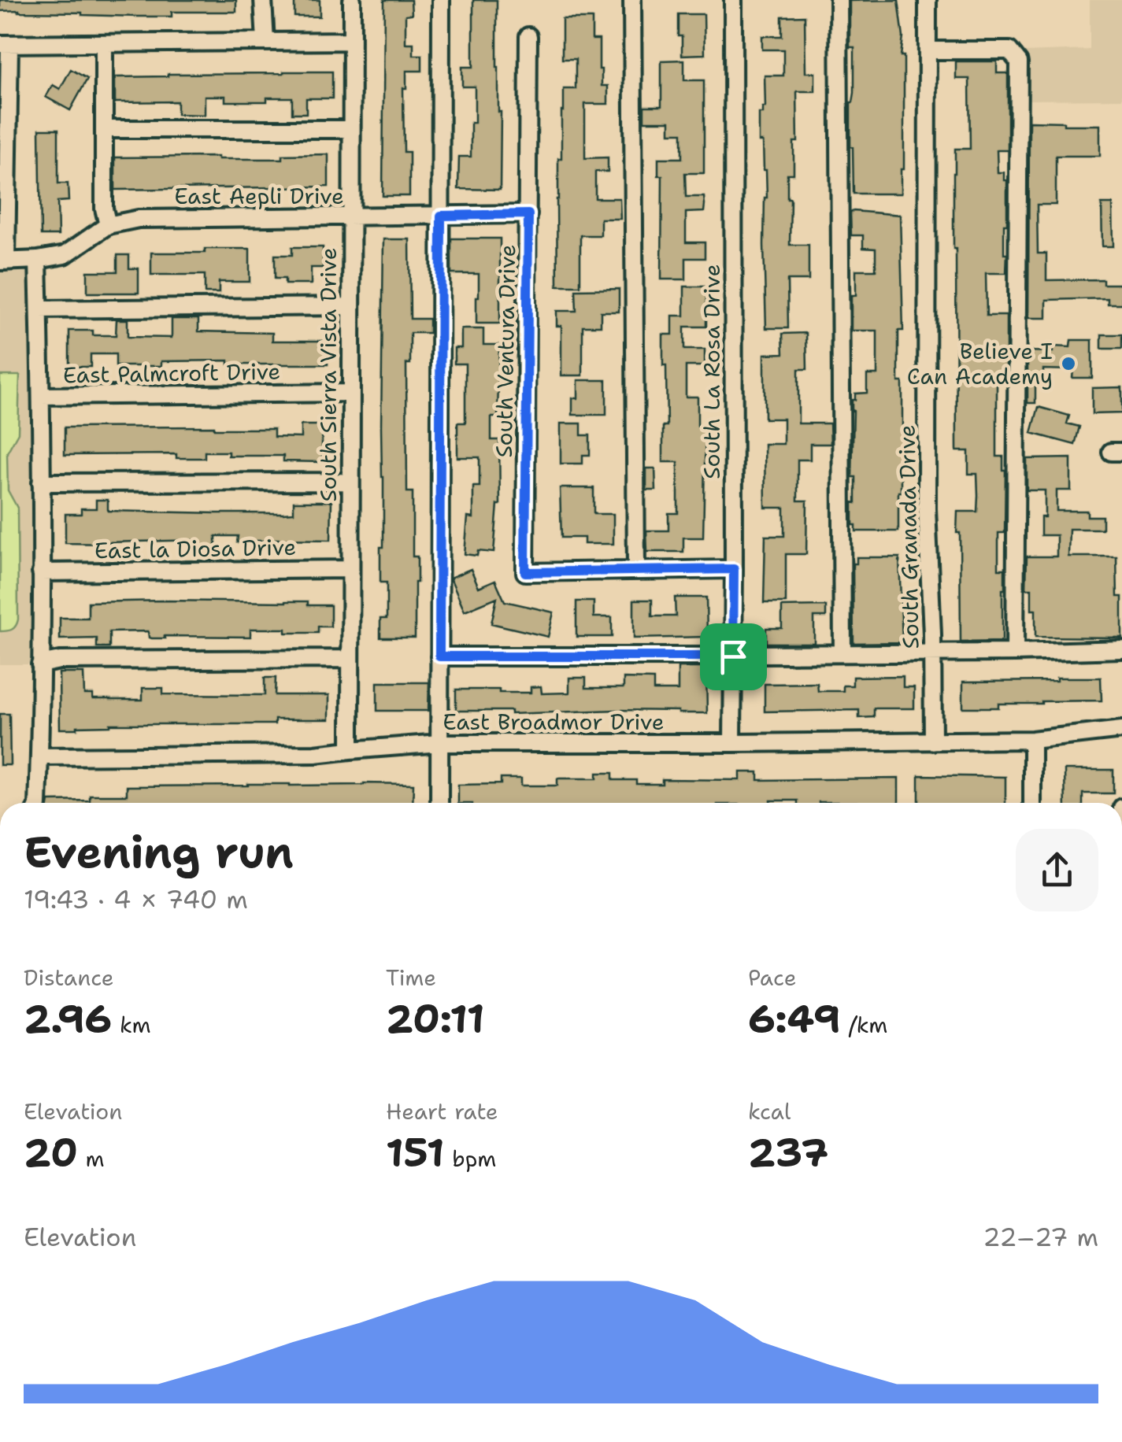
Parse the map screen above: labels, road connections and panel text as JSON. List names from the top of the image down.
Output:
{
  "streets": {
    "street": [
      "East Aepli Drive",
      "South Ventura Drive",
      "South La Rosa Drive",
      "East Palmcroft Drive",
      "South Sierra Vista Drive",
      "South Granada Drive",
      "East la Diosa Drive",
      "East Broadmor Drive"
    ]
  },
  "crossings": [
    ["East Aepli Drive", "South Ventura Drive"],
    ["East Aepli Drive", "South Sierra Vista Drive"],
    ["South La Rosa Drive", "East Broadmor Drive"],
    ["East Palmcroft Drive", "South Sierra Vista Drive"],
    ["South Sierra Vista Drive", "East la Diosa Drive"],
    ["South Sierra Vista Drive", "East Broadmor Drive"],
    ["South Granada Drive", "East Broadmor Drive"]
  ],
  "places": ["Believe I Can Academy"],
  "page": {
    "heading": ["Evening run", "19:43 · 4 × 740 m"],
    "stats": [
      ["Distance", "2.96 km"],
      ["Time", "20:11"],
      ["Pace", "6:49 /km"],
      ["Elevation", "20 m"],
      ["Heart rate", "151 bpm"],
      ["kcal", "237"]
    ],
    "chart": ["Elevation", "22–27 m"]
  }
}
